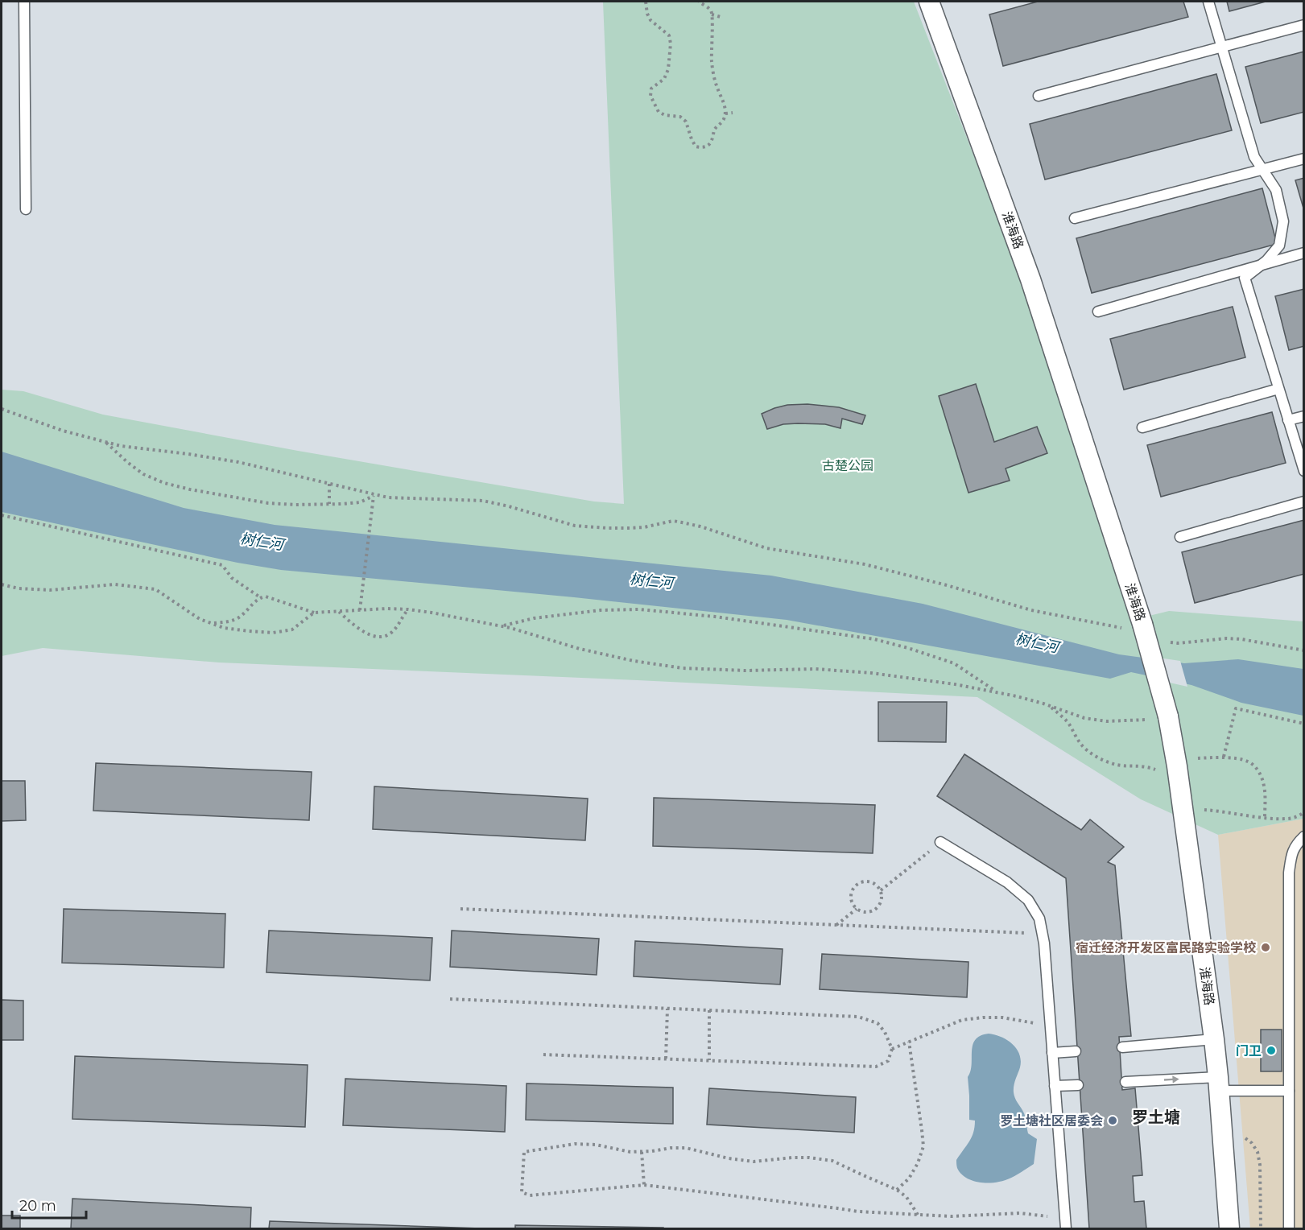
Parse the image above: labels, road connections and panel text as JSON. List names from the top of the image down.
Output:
{
  "streets": {
    "street": ["淮海路"]
  },
  "districts": ["罗土塘"],
  "water": ["树仁河"],
  "parks": ["古楚公园"],
  "places": ["宿迁经济开发区富民路实验学校", "门卫", "罗土塘社区居委会"],
  "scale_bar": "20 m"
}
